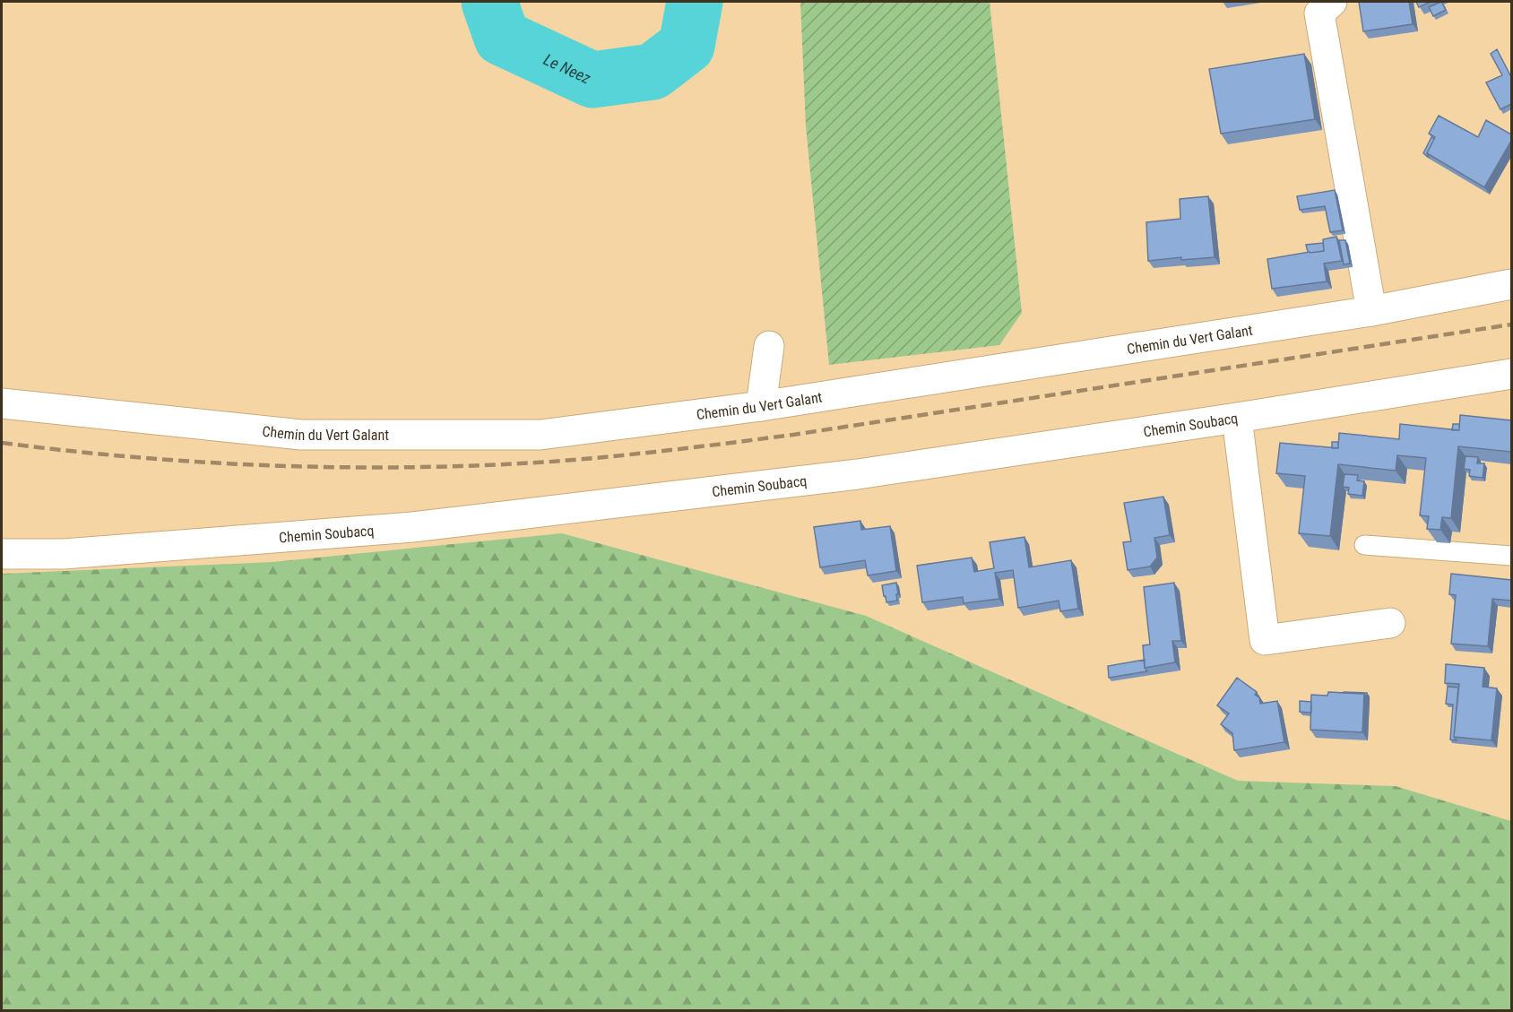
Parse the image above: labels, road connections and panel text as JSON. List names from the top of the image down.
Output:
{
  "streets": {
    "street": ["Chemin du Vert Galant", "Chemin Soubacq"]
  },
  "water": ["Le Neez"]
}
